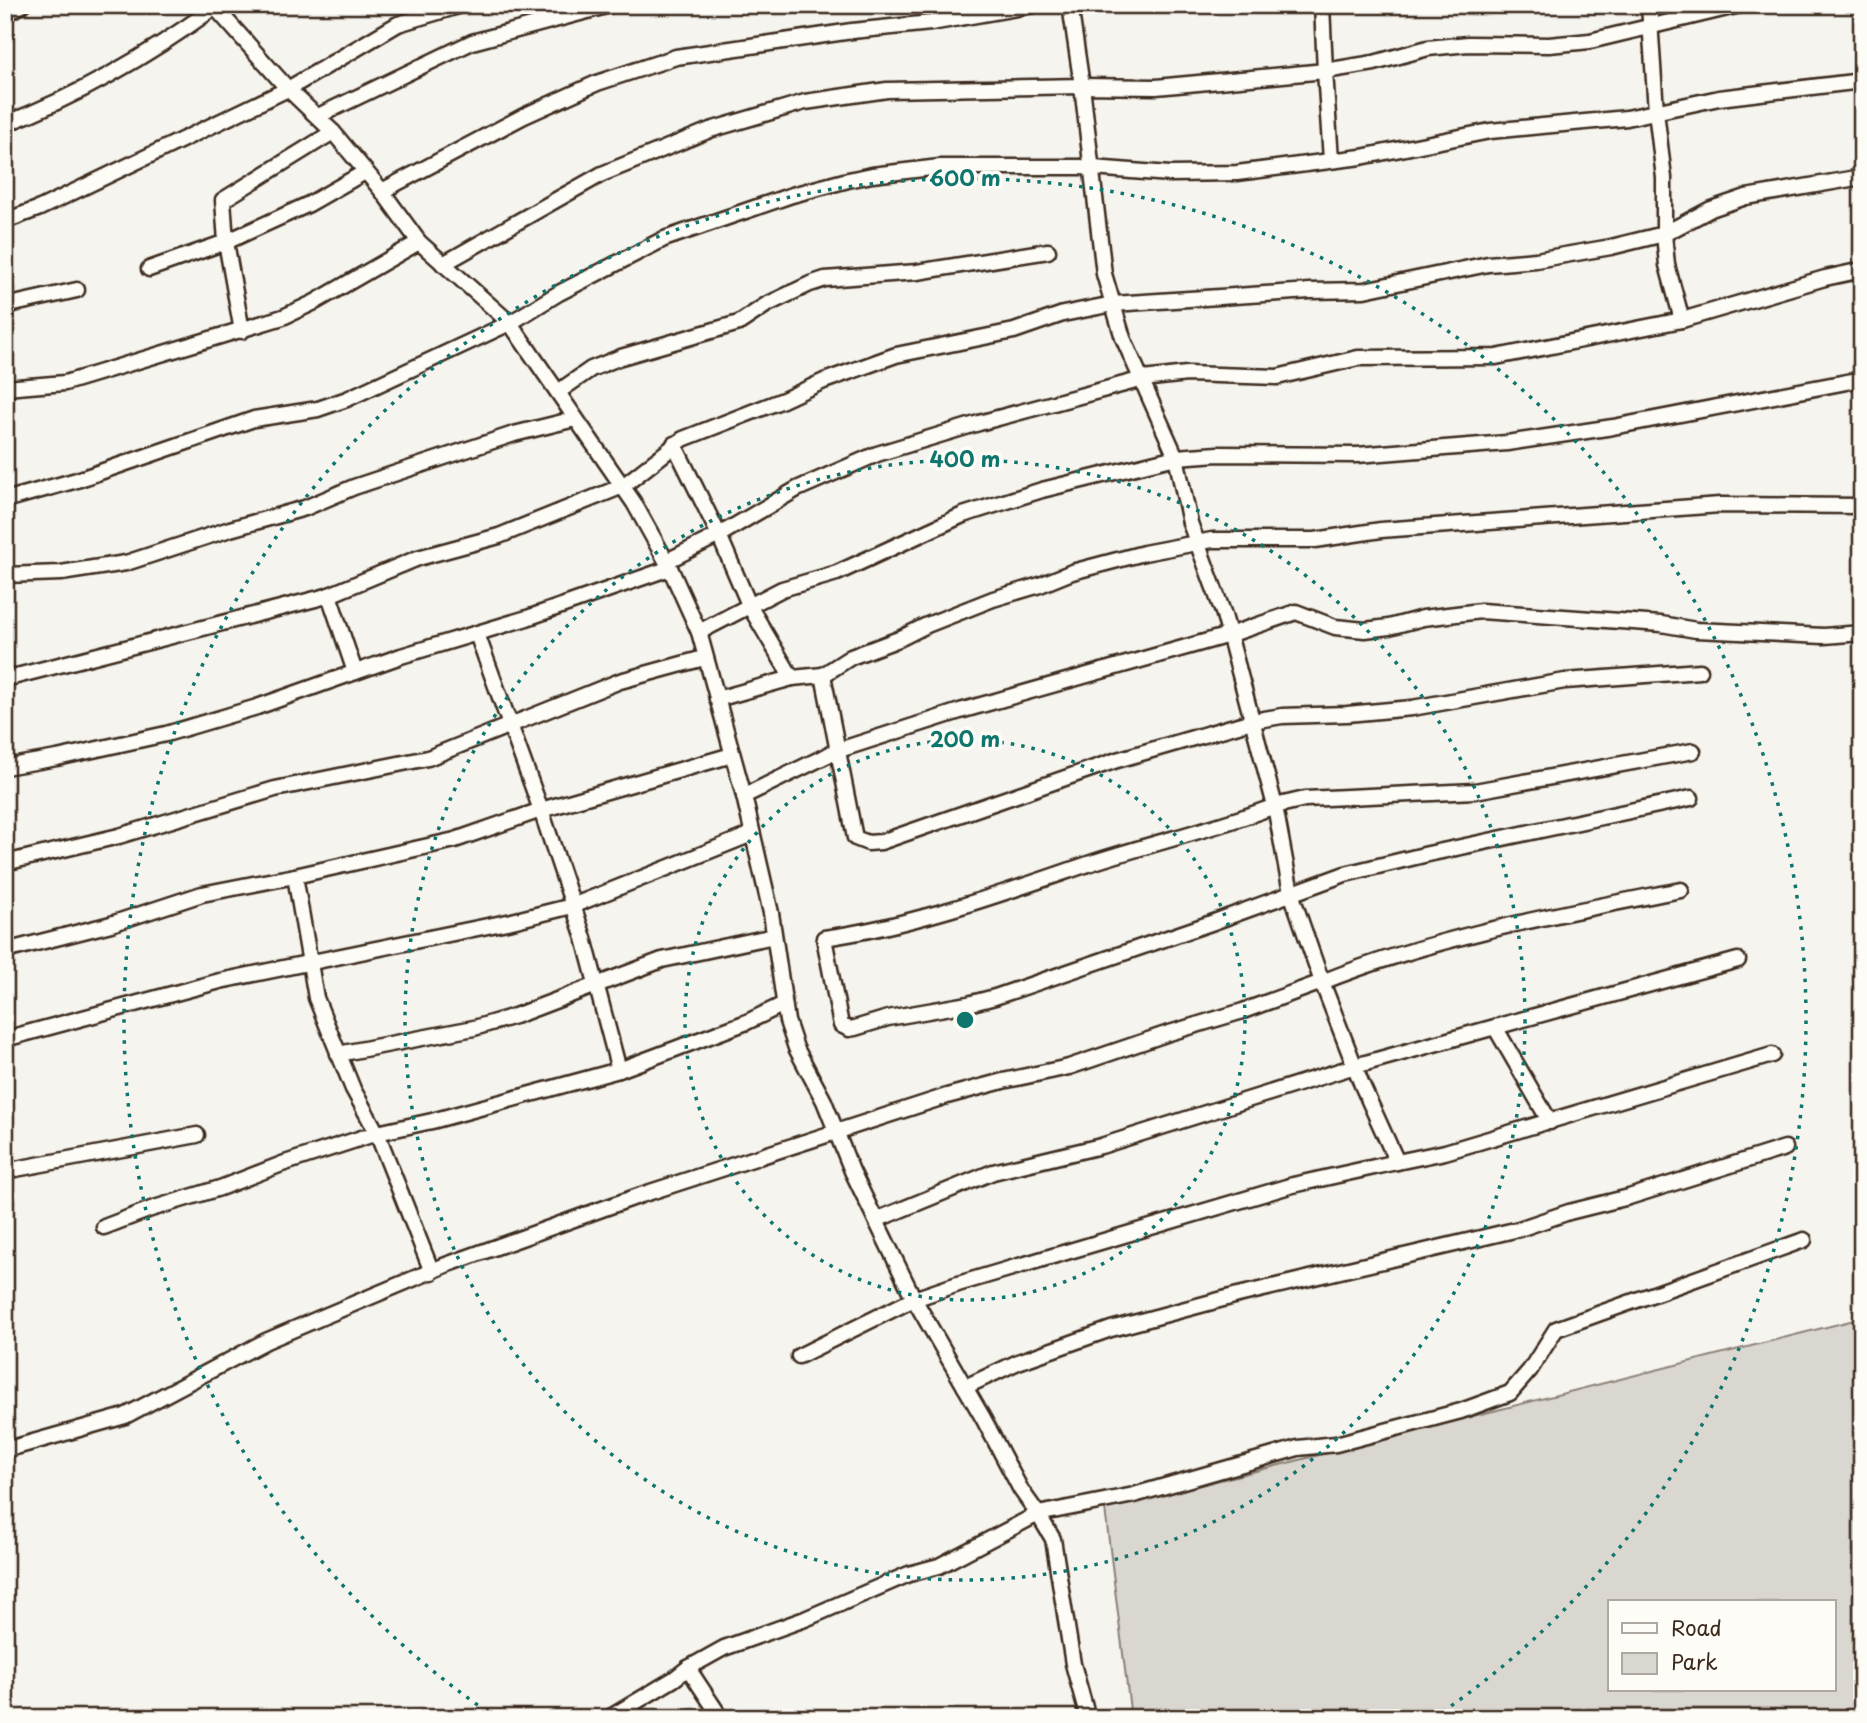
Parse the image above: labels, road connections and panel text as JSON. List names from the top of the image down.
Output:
{
  "legend": ["Road", "Park"],
  "rings": ["600 m", "400 m", "200 m"]
}
